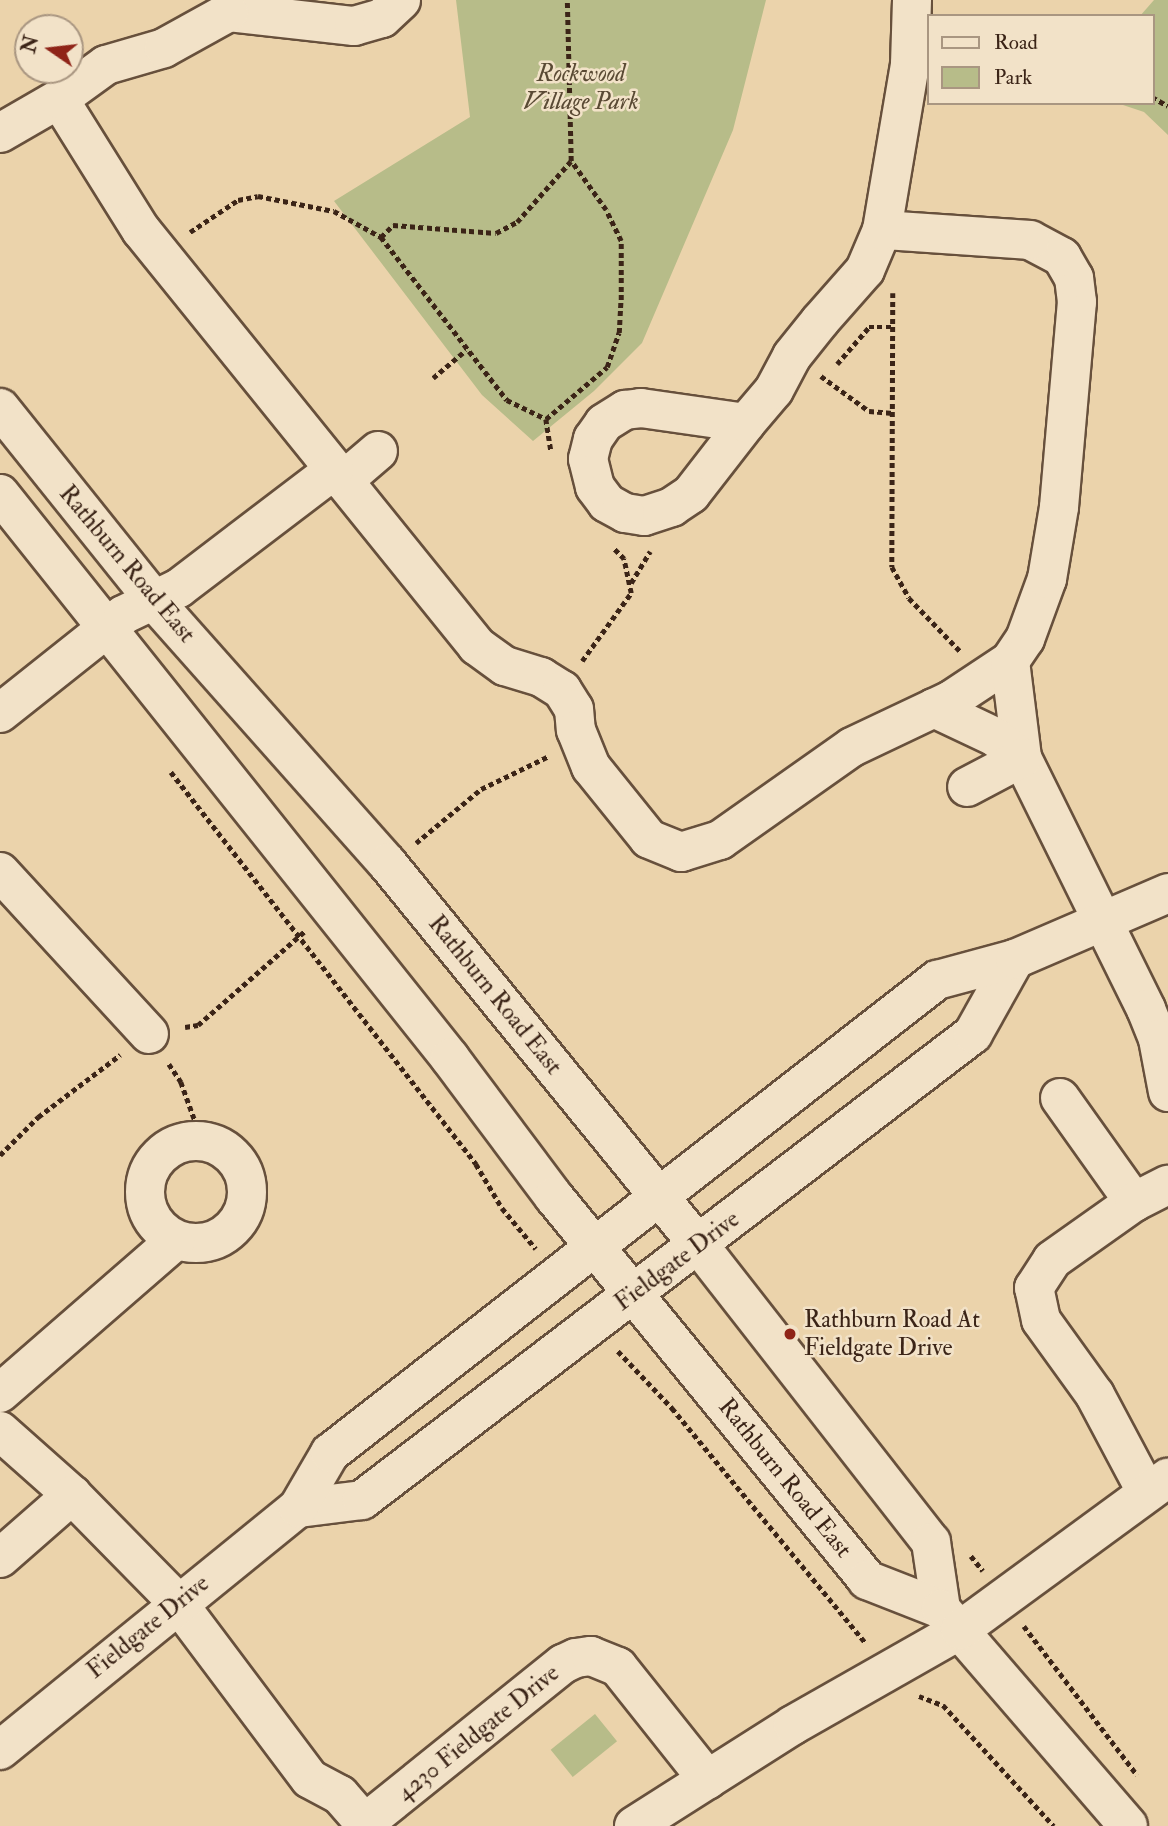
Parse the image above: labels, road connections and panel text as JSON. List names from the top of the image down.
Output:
{
  "streets": {
    "street": ["Rathburn Road East", "Fieldgate Drive", "4230 Fieldgate Drive"]
  },
  "crossings": [
    ["Rathburn Road East", "Fieldgate Drive"],
    ["Fieldgate Drive", "4230 Fieldgate Drive"]
  ],
  "parks": ["Rockwood Village Park"],
  "places": ["Rathburn Road At Fieldgate Drive"],
  "legend": ["Road", "Park"],
  "north": "left"
}
